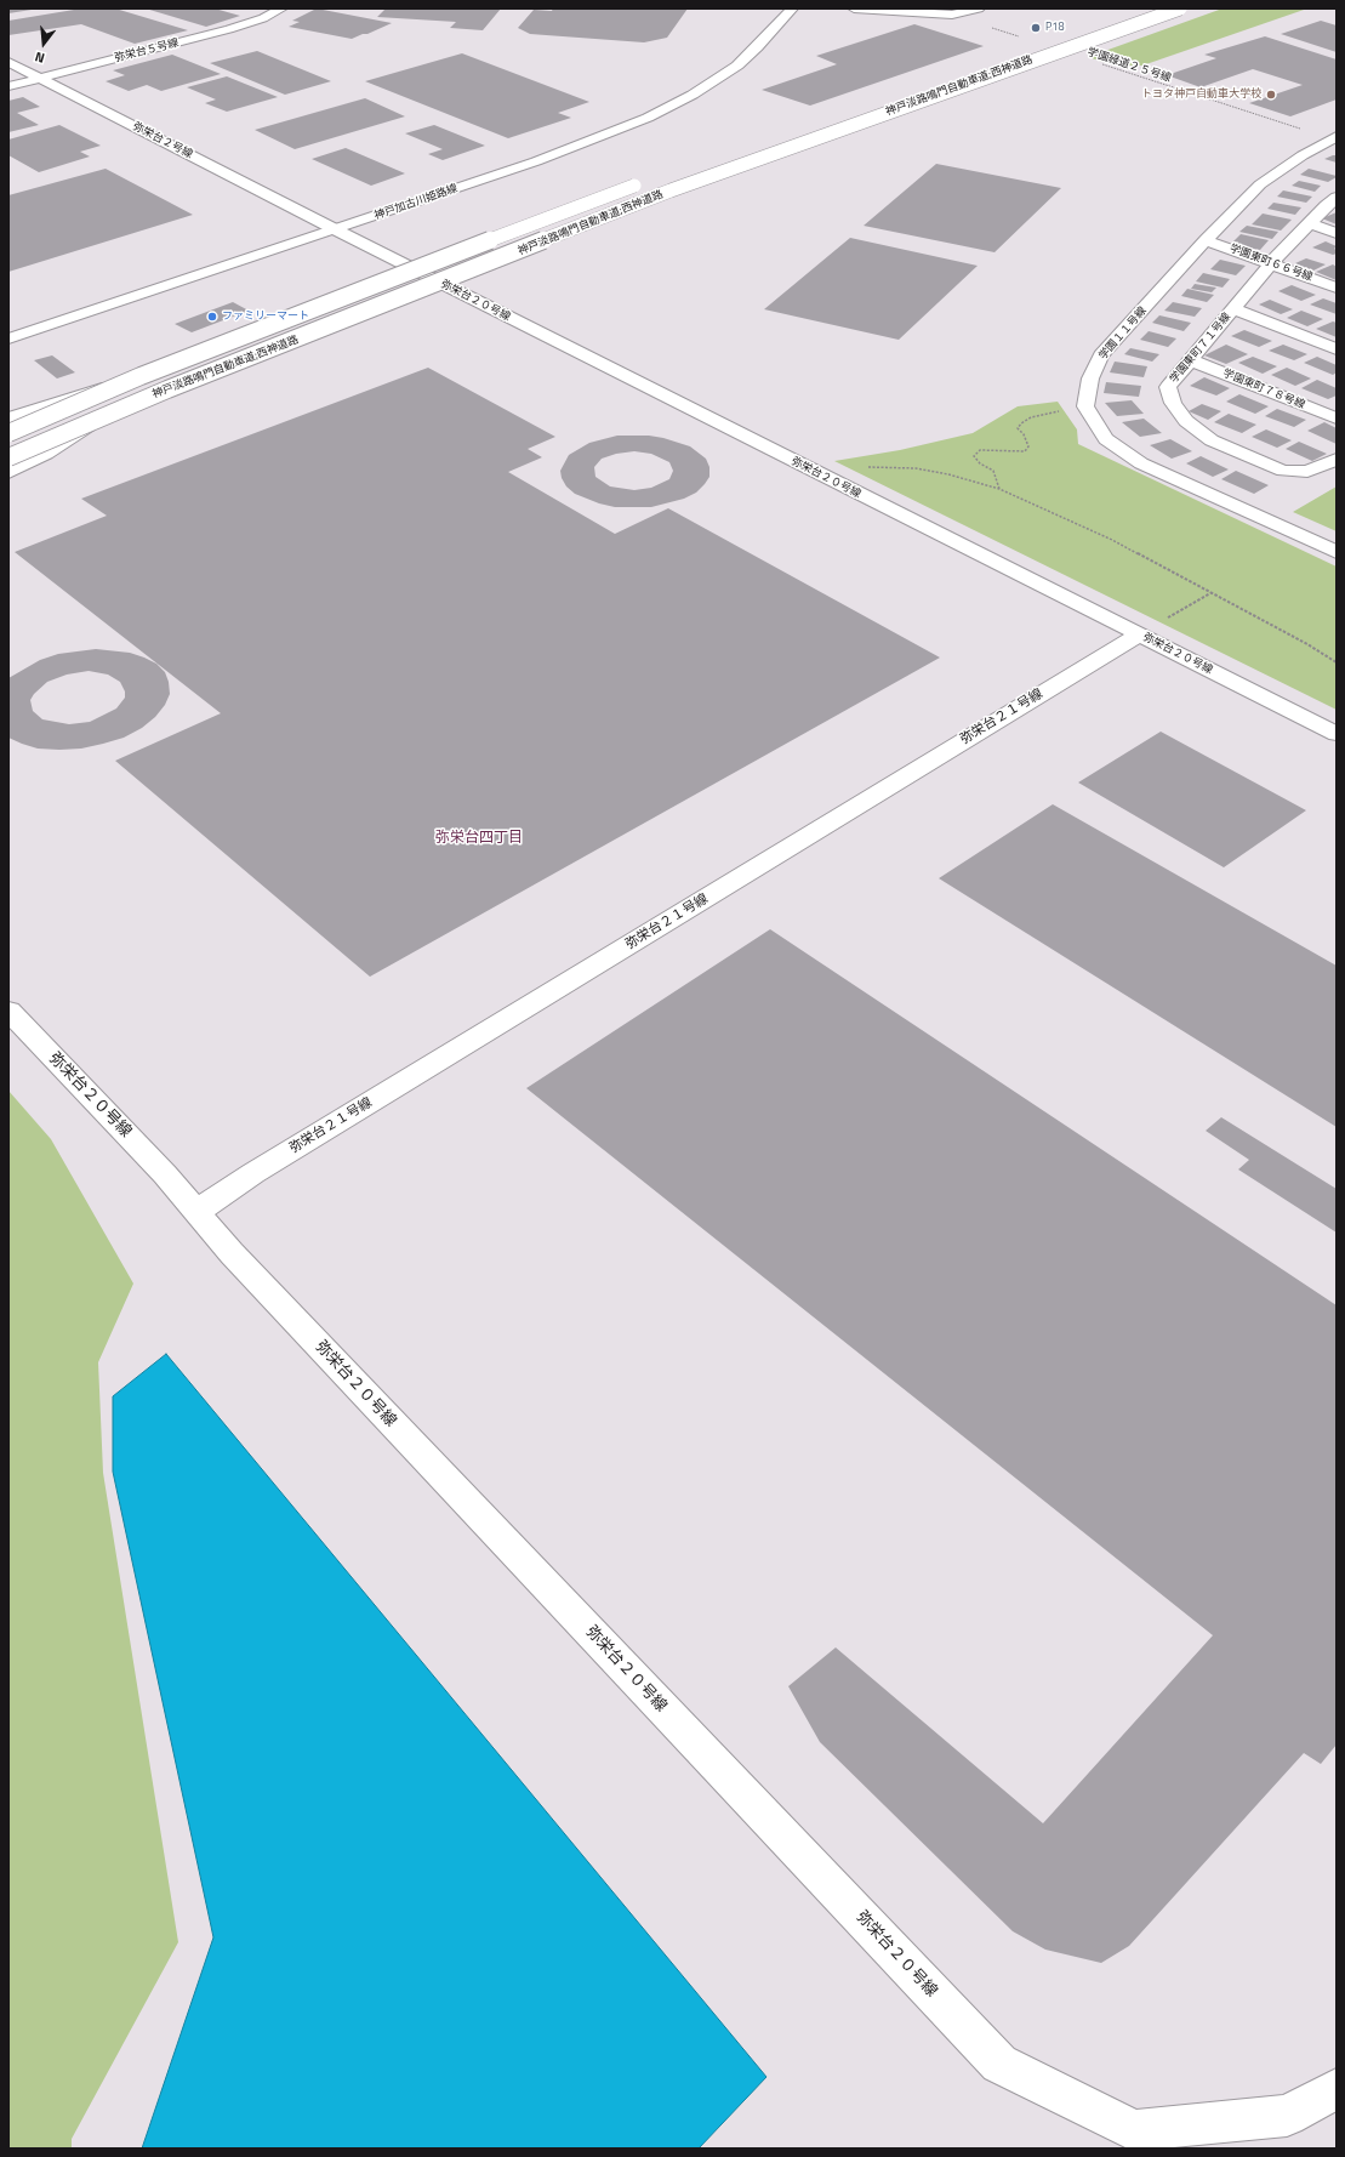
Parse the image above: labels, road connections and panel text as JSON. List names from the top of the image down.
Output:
{
  "streets": {
    "main road": [
      "弥栄台５号線",
      "神戸淡路鳴門自動車道;西神道路",
      "弥栄台２号線",
      "神戸加古川姫路線",
      "学園東町６６号線",
      "弥栄台２０号線",
      "学園１１号線",
      "学園東町７１号線",
      "学園東町７８号線",
      "弥栄台２１号線"
    ],
    "path": ["学園緑道２５号線"]
  },
  "crossings": [
    ["弥栄台５号線", "弥栄台２号線"],
    ["学園緑道２５号線", "学園１１号線"],
    ["弥栄台２号線", "神戸加古川姫路線"],
    ["弥栄台２号線", "弥栄台２０号線"],
    ["神戸加古川姫路線", "弥栄台２０号線"],
    ["学園東町６６号線", "学園１１号線"],
    ["学園東町６６号線", "学園東町７１号線"],
    ["弥栄台２０号線", "弥栄台２１号線"],
    ["学園東町７１号線", "学園東町７８号線"]
  ],
  "districts": ["弥栄台四丁目"],
  "places": ["P18", "トヨタ神戸自動車大学校", "ファミリーマート"],
  "north": "bottom"
}
